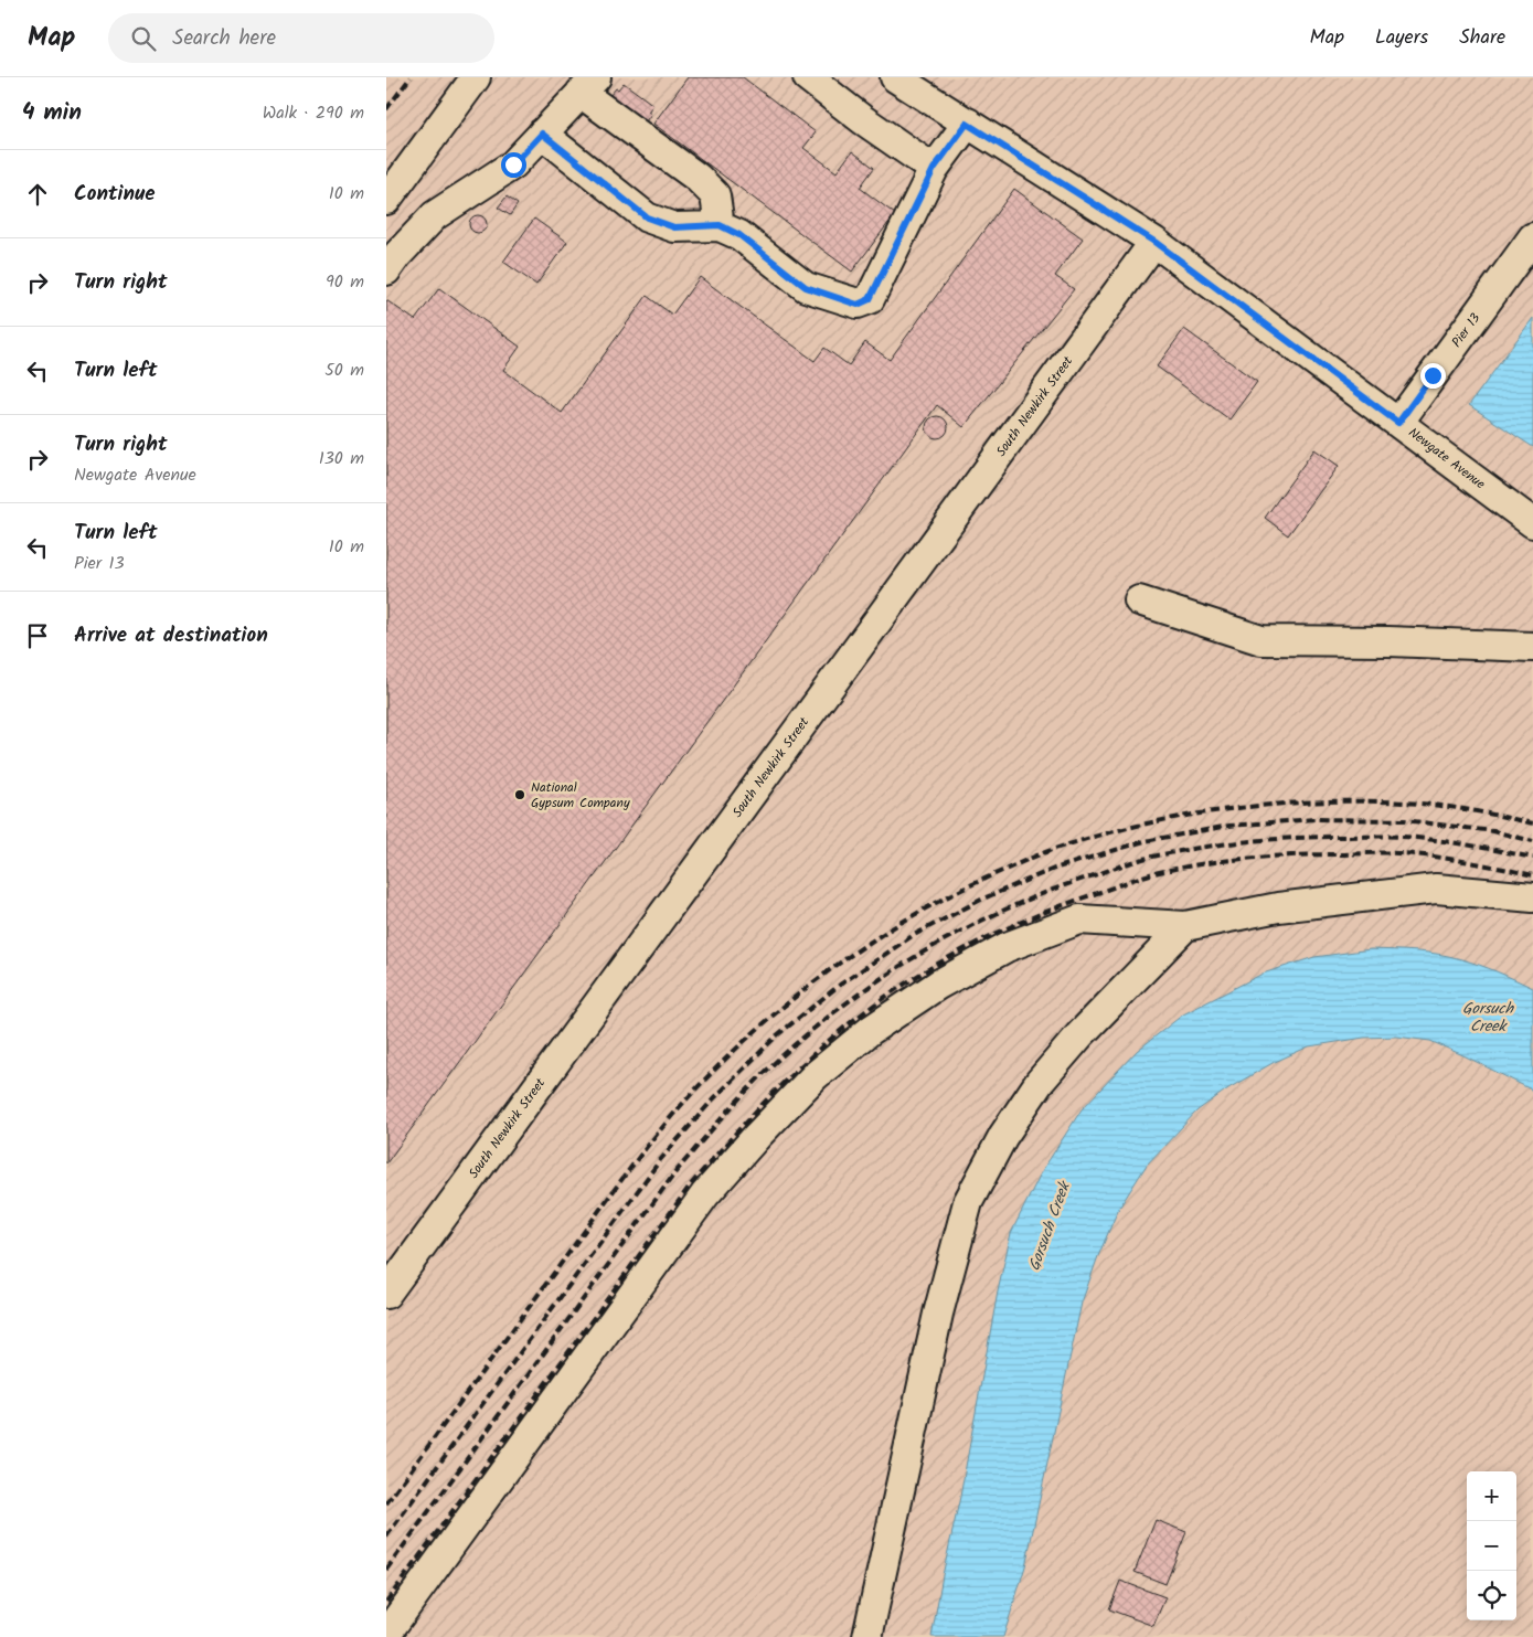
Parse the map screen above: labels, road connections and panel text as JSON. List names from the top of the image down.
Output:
{
  "streets": {
    "street": ["Pier 13", "South Newkirk Street", "Newgate Avenue"]
  },
  "crossings": [
    ["Pier 13", "Newgate Avenue"],
    ["South Newkirk Street", "Newgate Avenue"]
  ],
  "water": ["Gorsuch Creek"],
  "places": ["National Gypsum Company"],
  "page": {
    "header": "Map",
    "search": "Search here",
    "nav": ["Map", "Layers", "Share"],
    "heading": ["4 min", "Walk · 290 m"],
    "list": [
      ["Continue", "10 m"],
      ["Turn right", "90 m"],
      ["Turn left", "50 m"],
      ["Turn right", "Newgate Avenue", "130 m"],
      ["Turn left", "Pier 13", "10 m"],
      "Arrive at destination"
    ],
    "map_buttons": ["+", "−"]
  }
}
